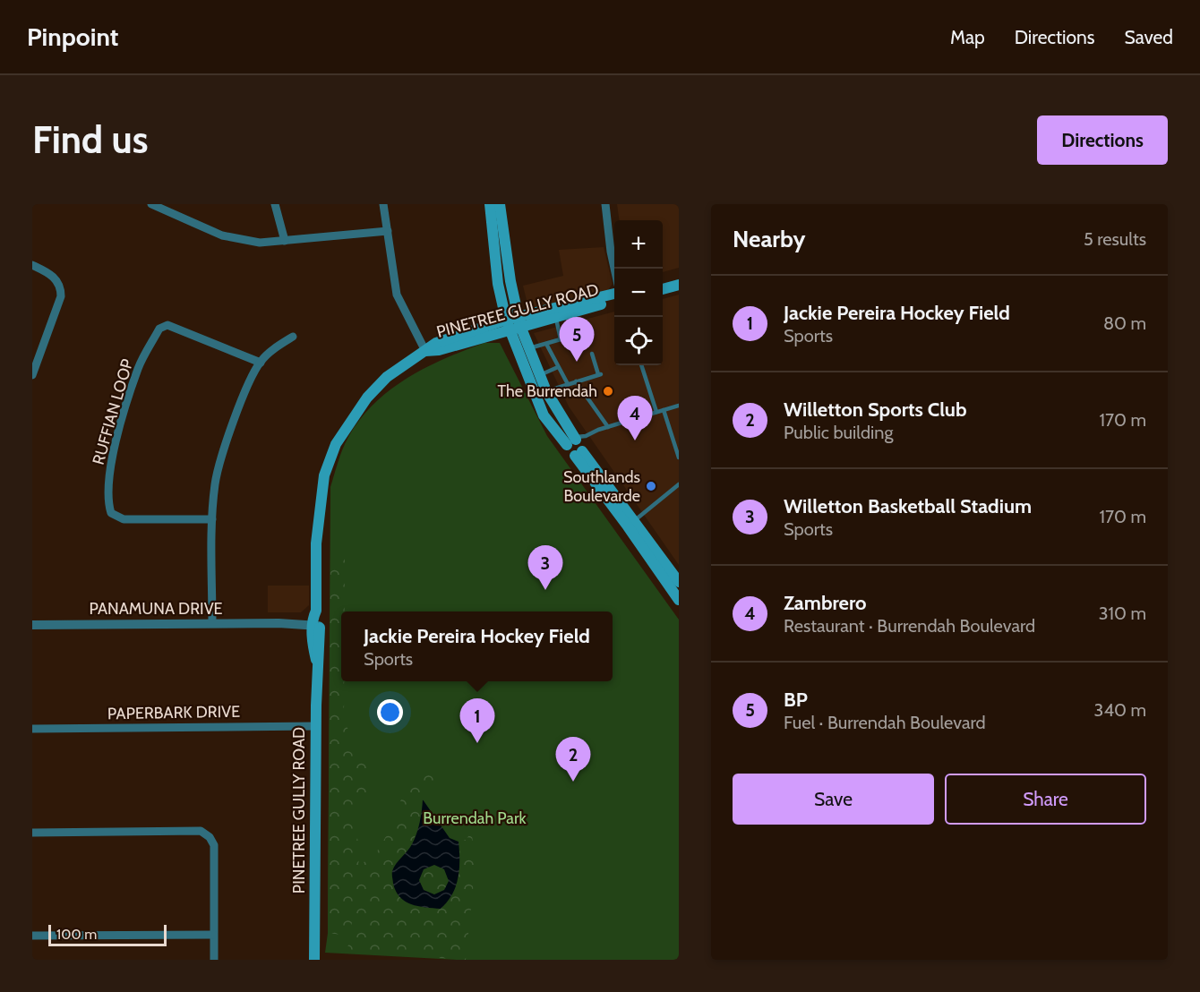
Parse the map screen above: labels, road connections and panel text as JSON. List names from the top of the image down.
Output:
{
  "streets": {
    "main road": ["PINETREE GULLY ROAD"],
    "street": ["RUFFIAN LOOP", "PANAMUNA DRIVE", "PAPERBARK DRIVE"]
  },
  "crossings": [
    ["PINETREE GULLY ROAD", "PANAMUNA DRIVE"],
    ["PINETREE GULLY ROAD", "PAPERBARK DRIVE"]
  ],
  "parks": ["Burrendah Park"],
  "places": ["The Burrendah", "Southlands Boulevarde"],
  "scale_bar": "100 m",
  "page": {
    "header": "Pinpoint",
    "nav": ["Map", "Directions", "Saved"],
    "buttons": [
      "Directions",
      ["Save", "Share"]
    ],
    "title": "Find us",
    "heading": ["Nearby", "5 results"],
    "map_buttons": ["+", "−"],
    "list": [
      {
        "mark": "1",
        "name": "Jackie Pereira Hockey Field",
        "note": "Sports",
        "value": "80 m"
      },
      {
        "mark": "2",
        "name": "Willetton Sports Club",
        "note": "Public building",
        "value": "170 m"
      },
      {
        "mark": "3",
        "name": "Willetton Basketball Stadium",
        "note": "Sports",
        "value": "170 m"
      },
      {
        "mark": "4",
        "name": "Zambrero",
        "note": "Restaurant · Burrendah Boulevard",
        "value": "310 m"
      },
      {
        "mark": "5",
        "name": "BP",
        "note": "Fuel · Burrendah Boulevard",
        "value": "340 m"
      }
    ],
    "pins": [
      "5",
      "4",
      "3",
      "1",
      "2"
    ],
    "popup": ["Jackie Pereira Hockey Field", "Sports"],
    "scale": "100 m"
  }
}
